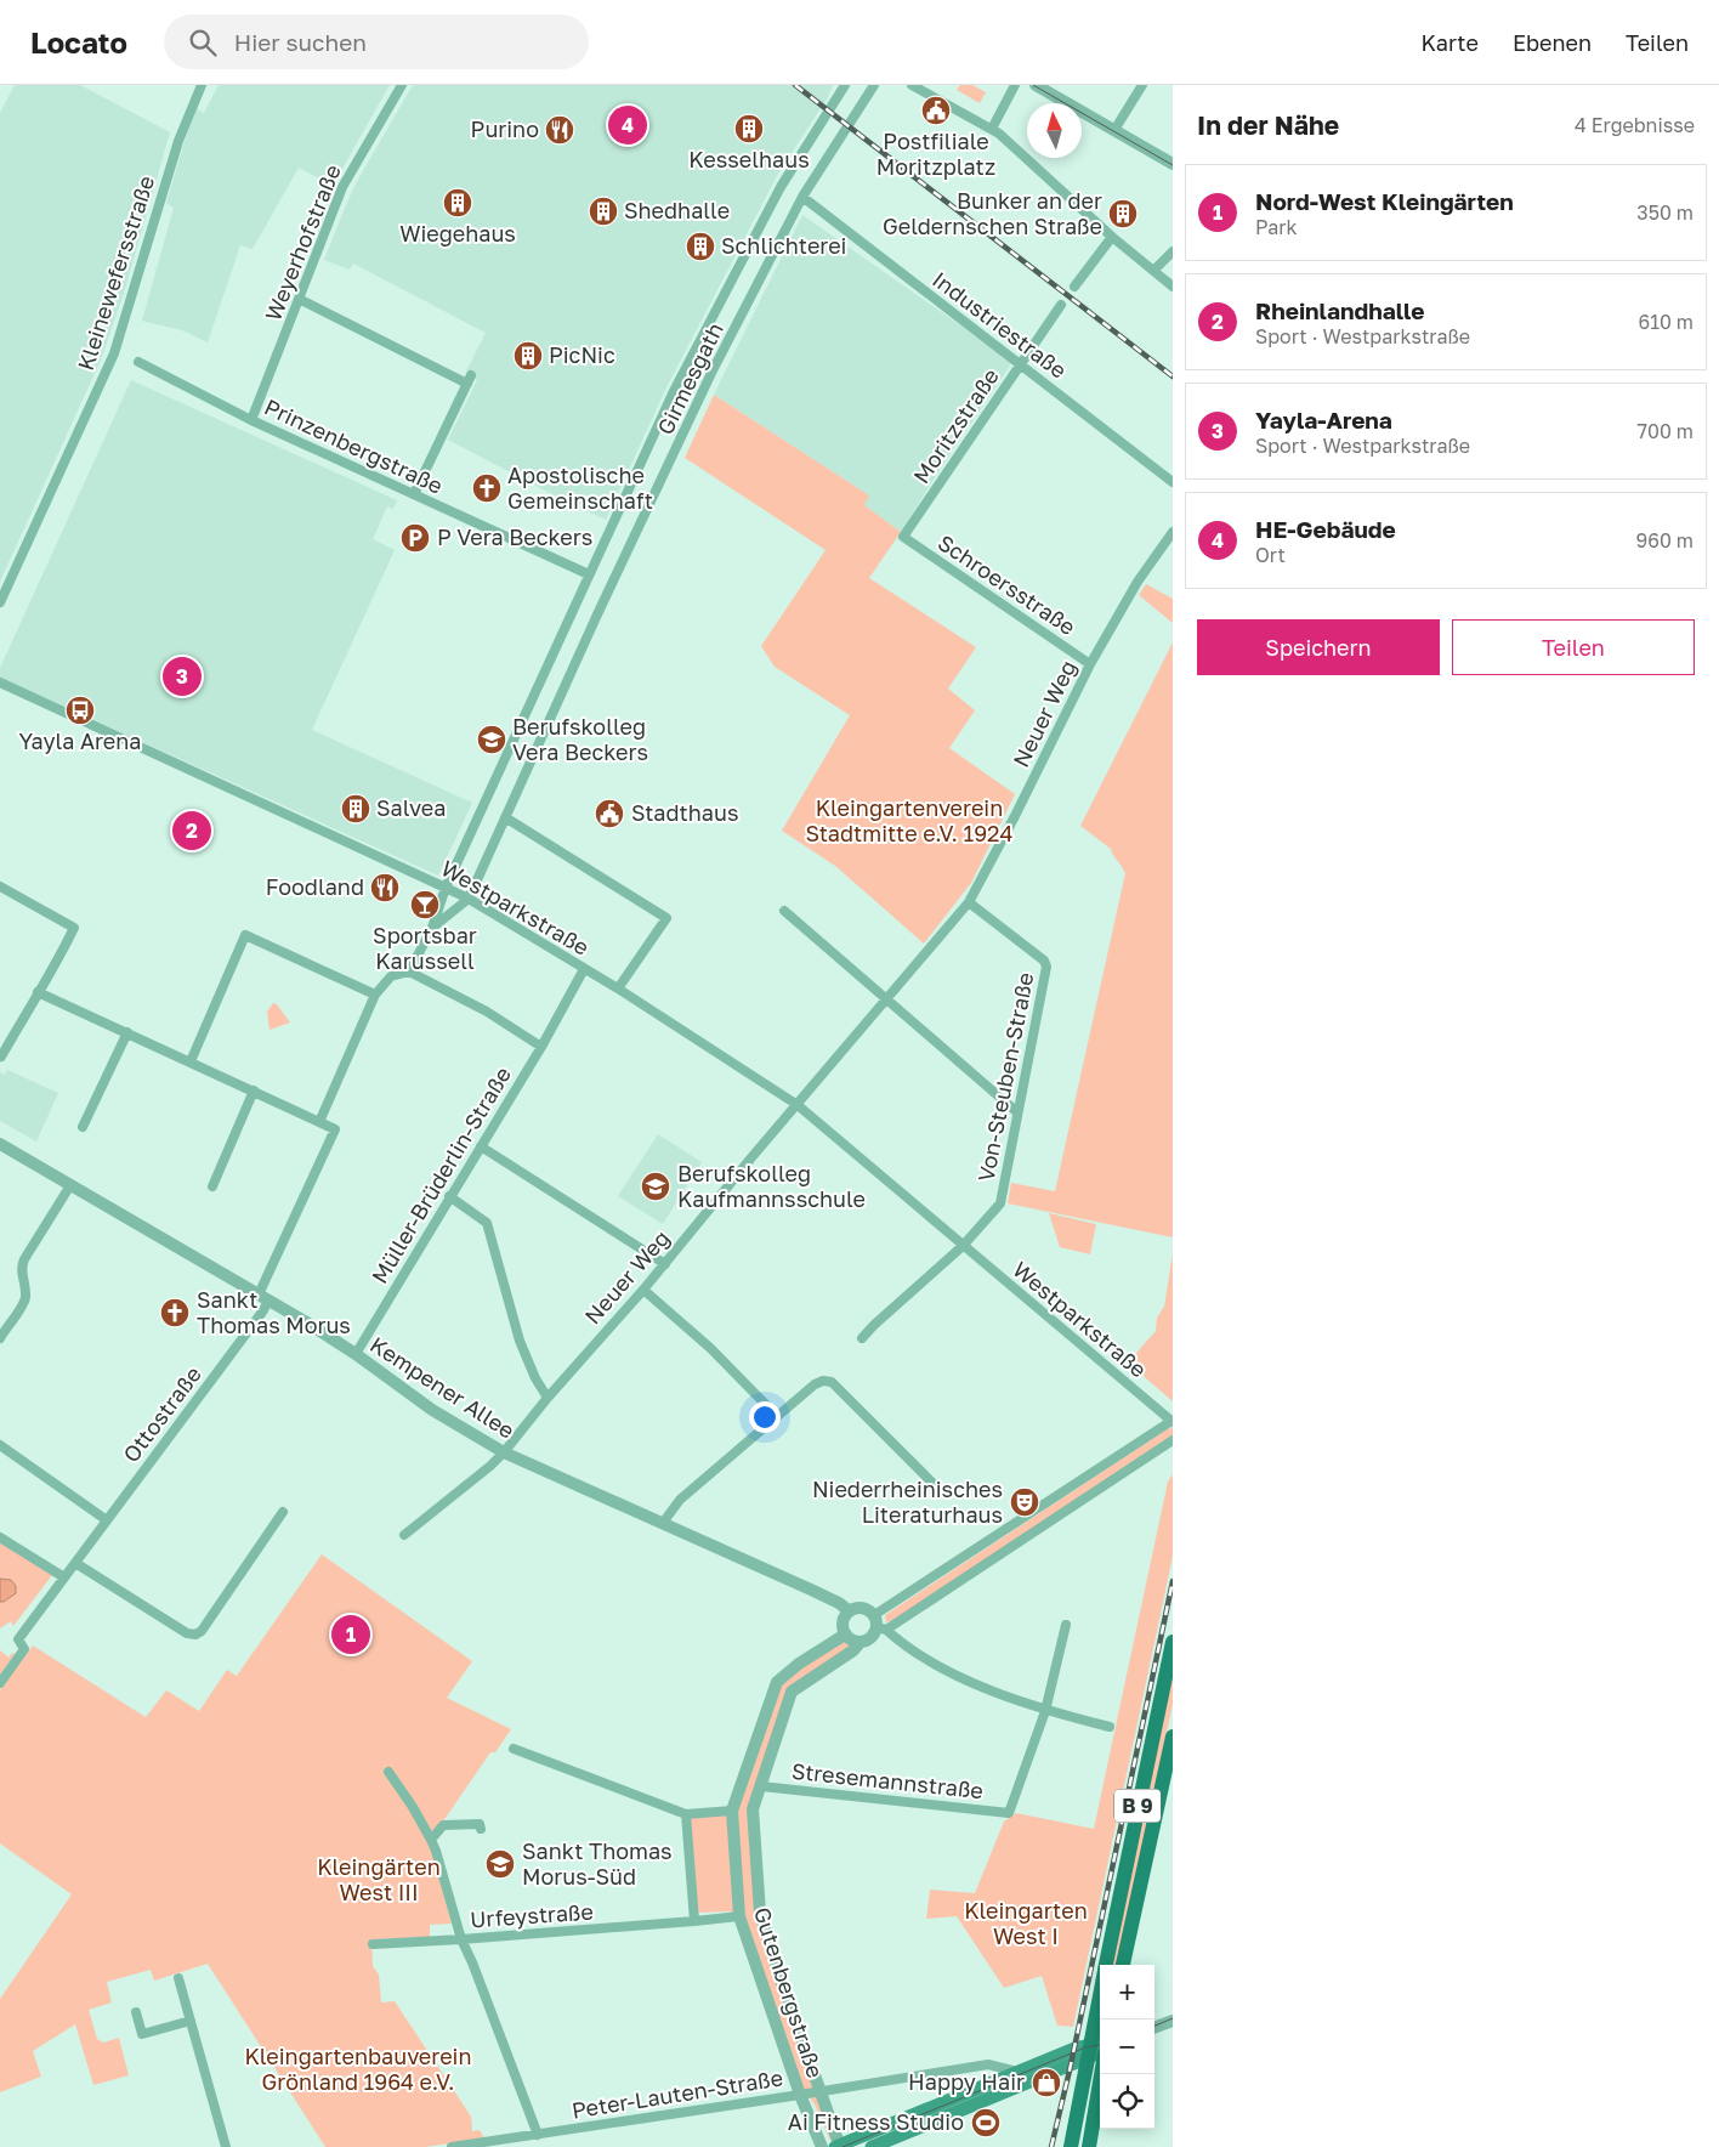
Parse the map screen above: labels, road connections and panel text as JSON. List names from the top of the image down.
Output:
{
  "streets": {
    "main road": ["B 9"],
    "street": [
      "Weyerhofstraße",
      "Kleinewefersstraße",
      "Industriestraße",
      "Girmesgath",
      "Moritzstraße",
      "Prinzenbergstraße",
      "Schroersstraße",
      "Neuer Weg",
      "Westparkstraße",
      "Von-Steuben-Straße",
      "Müller-Brüderlin-Straße",
      "Kempener Allee",
      "Ottostraße",
      "Stresemannstraße",
      "Urfeystraße",
      "Gutenbergstraße",
      "Peter-Lauten-Straße"
    ]
  },
  "crossings": [
    ["Weyerhofstraße", "Prinzenbergstraße"],
    ["Industriestraße", "Girmesgath"],
    ["Industriestraße", "Moritzstraße"],
    ["Girmesgath", "Prinzenbergstraße"],
    ["Girmesgath", "Westparkstraße"],
    ["Moritzstraße", "Schroersstraße"],
    ["Schroersstraße", "Neuer Weg"],
    ["Neuer Weg", "Westparkstraße"],
    ["Neuer Weg", "Von-Steuben-Straße"],
    ["Neuer Weg", "Kempener Allee"],
    ["Westparkstraße", "Von-Steuben-Straße"],
    ["Westparkstraße", "Müller-Brüderlin-Straße"],
    ["Müller-Brüderlin-Straße", "Kempener Allee"],
    ["Kempener Allee", "Ottostraße"],
    ["Kempener Allee", "Gutenbergstraße"],
    ["Stresemannstraße", "Gutenbergstraße"],
    ["Urfeystraße", "Gutenbergstraße"],
    ["Gutenbergstraße", "Peter-Lauten-Straße"]
  ],
  "parks": [
    "Kleingartenverein Stadtmitte e.V. 1924",
    "Kleingärten West III",
    "Kleingarten West I",
    "Kleingartenbauverein Grönland 1964 e.V."
  ],
  "places": {
    "public building": ["Postfiliale Moritzplatz", "Stadthaus"],
    "building": [
      "Kesselhaus",
      "Wiegehaus",
      "Shedhalle",
      "Bunker an der Geldernschen Straße",
      "Schlichterei",
      "PicNic",
      "Salvea"
    ],
    "restaurant": ["Purino", "Foodland"],
    "church": ["Apostolische Gemeinschaft", "Sankt Thomas Morus"],
    "parking": ["P Vera Beckers"],
    "bus stop": ["Yayla Arena"],
    "school or university": ["Berufskolleg Vera Beckers", "Berufskolleg Kaufmannsschule", "Sankt Thomas Morus-Süd"],
    "bar": ["Sportsbar Karussell"],
    "theatre": ["Niederrheinisches Literaturhaus"],
    "shop": ["Happy Hair"],
    "sports": ["Ai Fitness Studio"]
  },
  "north": "top",
  "page": {
    "header": "Locato",
    "search": "Hier suchen",
    "nav": ["Karte", "Ebenen", "Teilen"],
    "heading": ["In der Nähe", "4 Ergebnisse"],
    "pins": [
      "4",
      "3",
      "2",
      "1"
    ],
    "list": [
      {
        "mark": "1",
        "name": "Nord-West Kleingärten",
        "note": "Park",
        "value": "350 m"
      },
      {
        "mark": "2",
        "name": "Rheinlandhalle",
        "note": "Sport · Westparkstraße",
        "value": "610 m"
      },
      {
        "mark": "3",
        "name": "Yayla-Arena",
        "note": "Sport · Westparkstraße",
        "value": "700 m"
      },
      {
        "mark": "4",
        "name": "HE-Gebäude",
        "note": "Ort",
        "value": "960 m"
      }
    ],
    "buttons": ["Speichern", "Teilen"],
    "map_buttons": ["+", "−"]
  }
}
